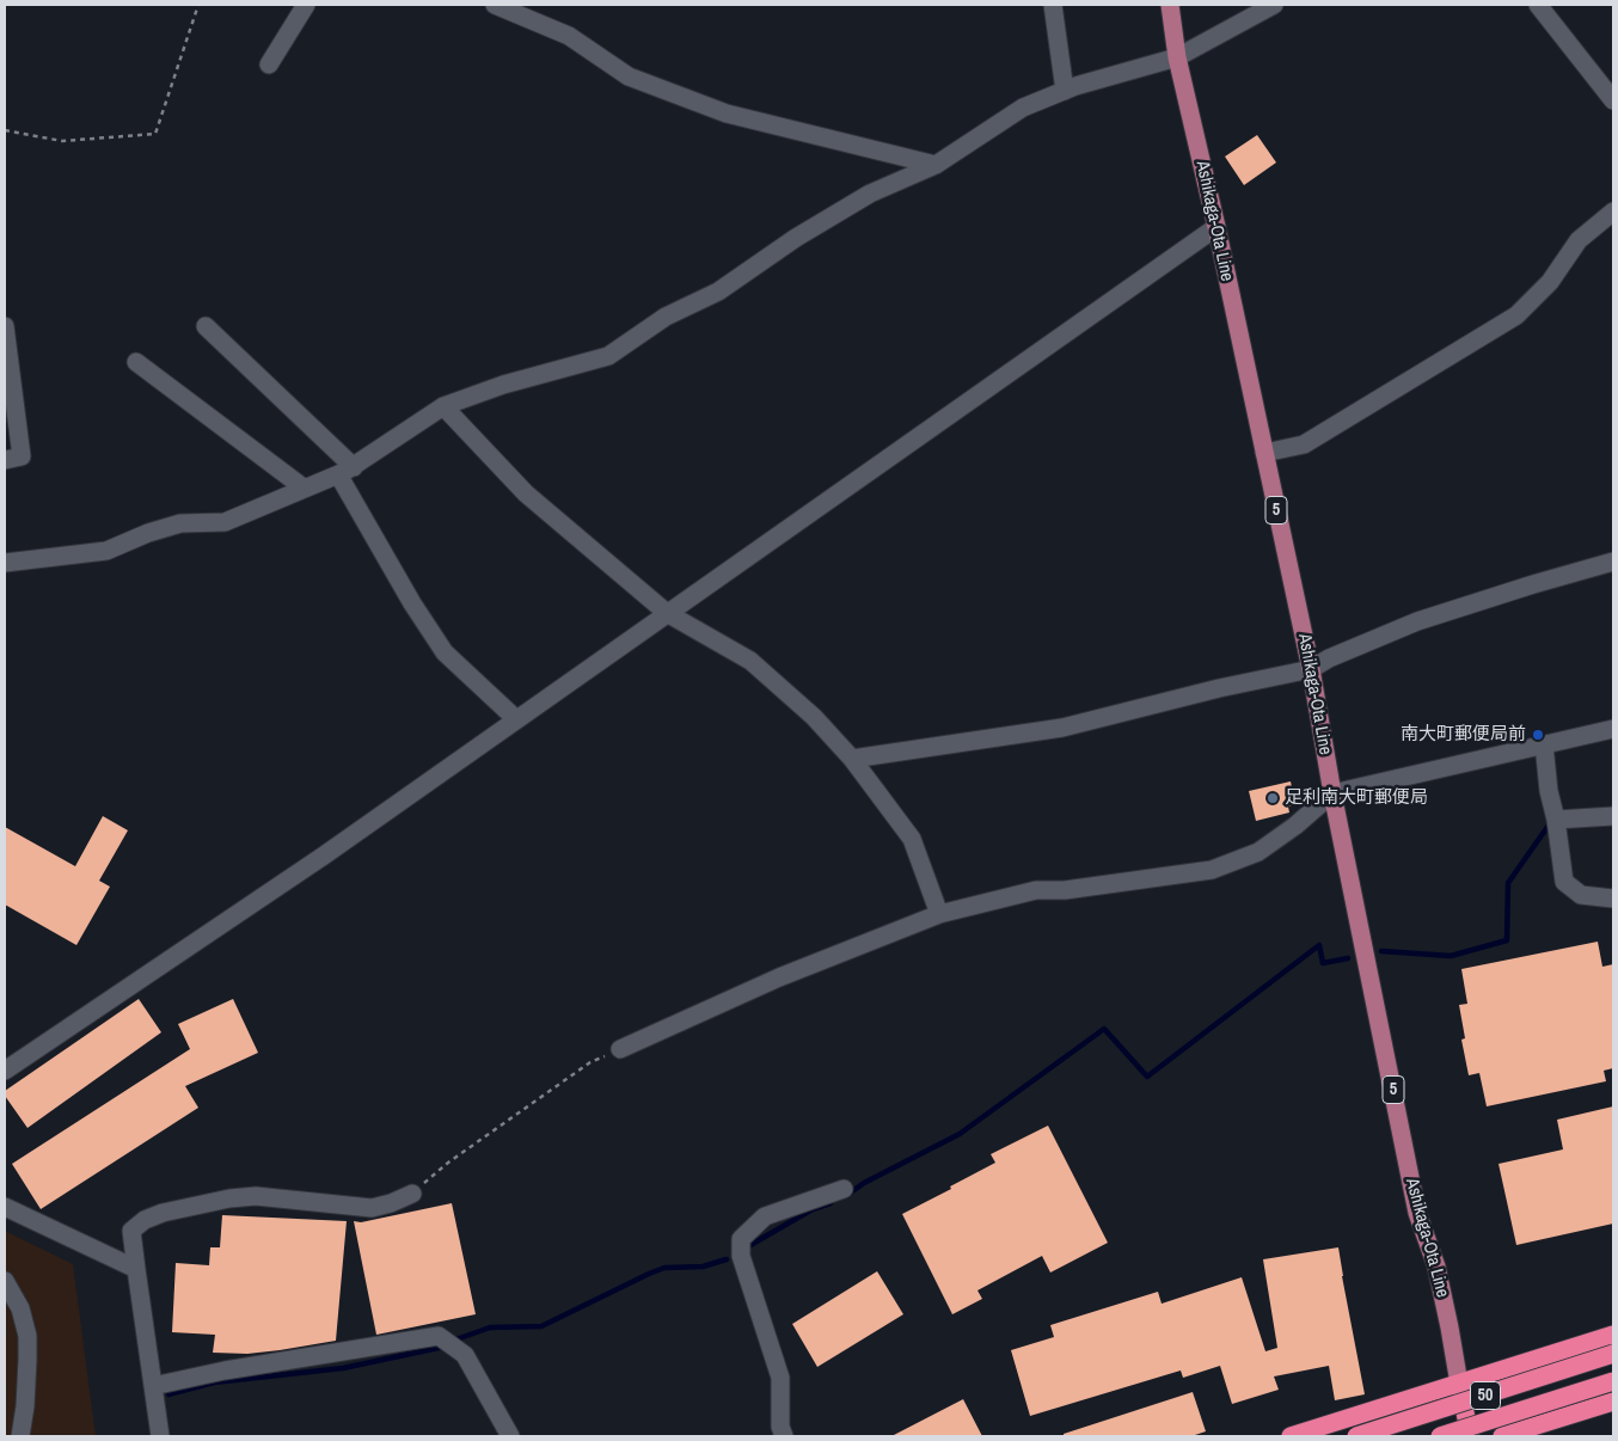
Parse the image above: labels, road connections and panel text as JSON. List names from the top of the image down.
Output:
{
  "streets": {
    "highway": ["50"],
    "main road": ["Ashikaga-Ota Line", "5"]
  },
  "crossings": [
    ["Ashikaga-Ota Line", "50"]
  ],
  "places": ["南大町郵便局前", "足利南大町郵便局"]
}
